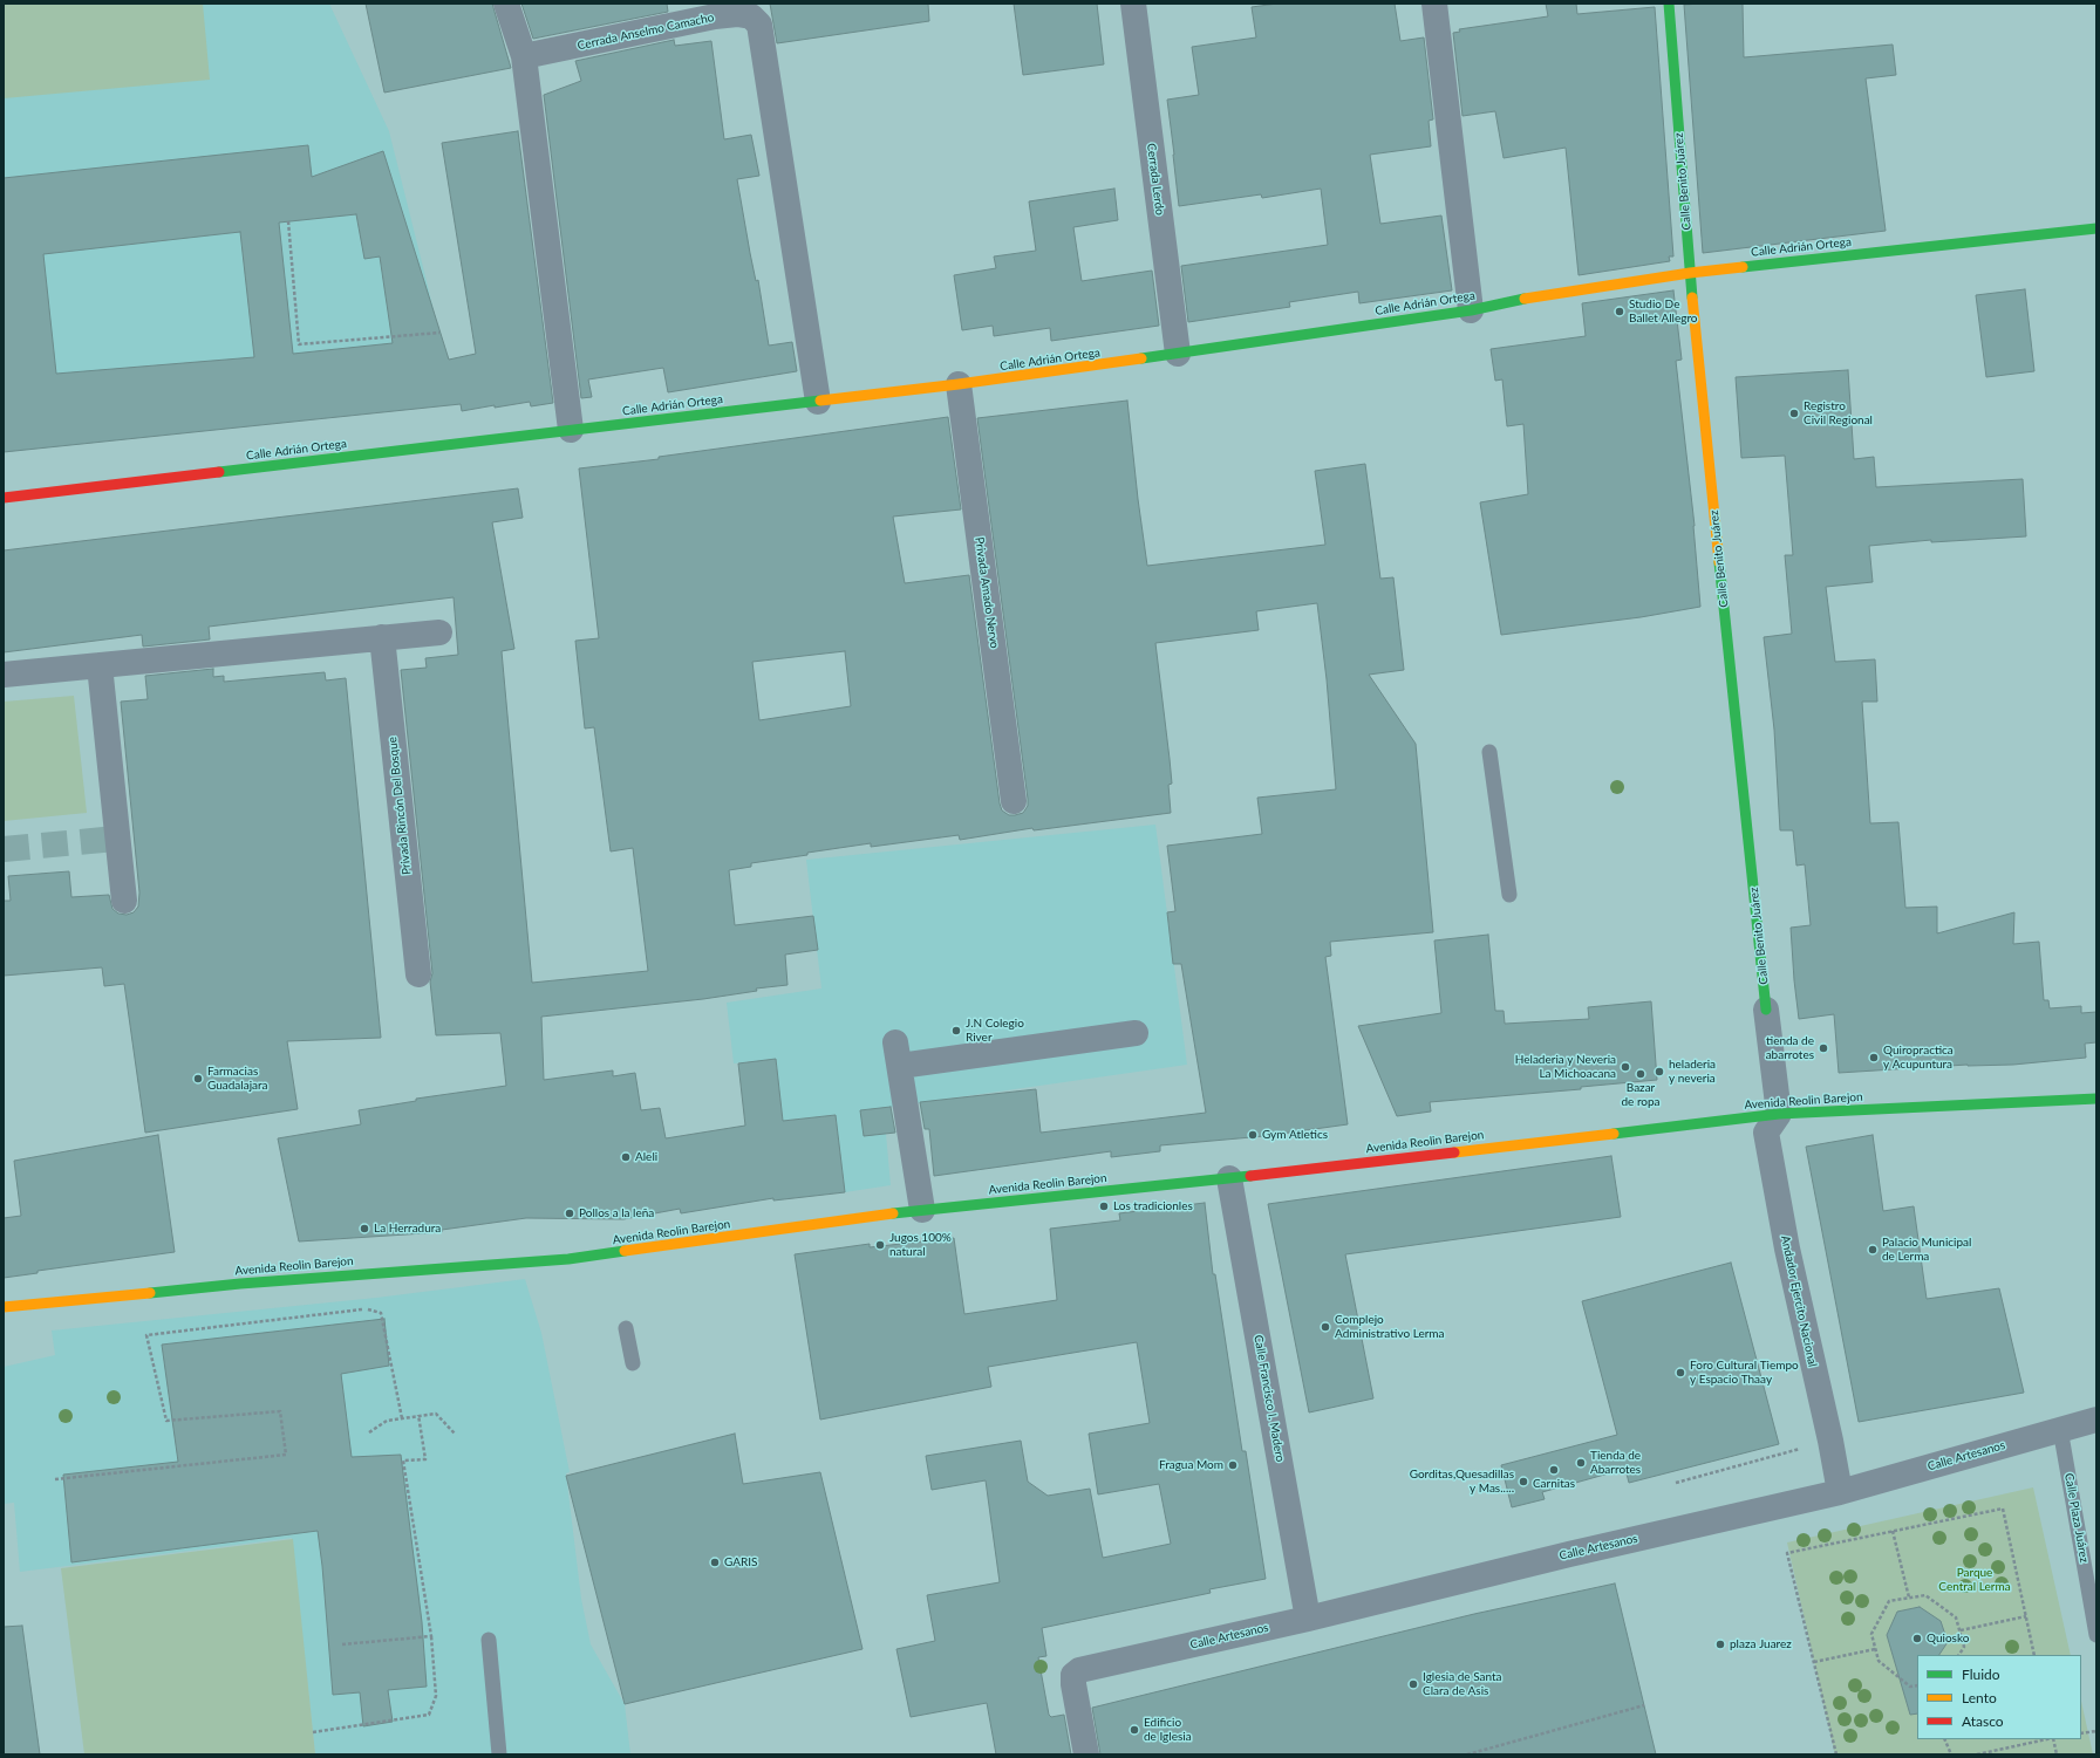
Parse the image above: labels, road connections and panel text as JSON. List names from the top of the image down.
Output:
{
  "streets": {
    "main road": ["Calle Benito Juárez", "Calle Adrián Ortega", "Avenida Reolin Barejon"],
    "street": [
      "Cerrada Anselmo Camacho",
      "Cerrada Lerdo",
      "Privada Amado Nervo",
      "Privada Rincón Del Bosque",
      "Andador Ejercito Nacional",
      "Calle Francisco I. Madero",
      "Calle Artesanos"
    ],
    "lane": ["Calle Plaza Juárez"]
  },
  "crossings": [
    ["Cerrada Anselmo Camacho", "Calle Adrián Ortega"],
    ["Cerrada Lerdo", "Calle Adrián Ortega"],
    ["Calle Benito Juárez", "Calle Adrián Ortega"],
    ["Calle Benito Juárez", "Avenida Reolin Barejon"],
    ["Calle Benito Juárez", "Andador Ejercito Nacional"],
    ["Calle Adrián Ortega", "Privada Amado Nervo"],
    ["Avenida Reolin Barejon", "Andador Ejercito Nacional"],
    ["Avenida Reolin Barejon", "Calle Francisco I. Madero"],
    ["Andador Ejercito Nacional", "Calle Artesanos"],
    ["Calle Francisco I. Madero", "Calle Artesanos"],
    ["Calle Artesanos", "Calle Plaza Juárez"]
  ],
  "parks": ["Parque Central Lerma"],
  "places": [
    "Studio De Ballet Allegro",
    "Registro Civil Regional",
    "J.N Colegio River",
    "tienda de abarrotes",
    "Quiropractica y Acupuntura",
    "Heladeria y Neveria La Michoacana",
    "heladeria y neveria",
    "Bazar de ropa",
    "Farmacias Guadalajara",
    "Gym Atletics",
    "Aleli",
    "Los tradicionles",
    "Pollos a la leña",
    "La Herradura",
    "Jugos 100% natural",
    "Palacio Municipal de Lerma",
    "Complejo Administrativo Lerma",
    "Foro Cultural Tiempo y Espacio Thaay",
    "Tienda de Abarrotes",
    "Fragua Mom",
    "Carnitas",
    "Gorditas,Quesadillas y Mas.....",
    "GARIS",
    "Quiosko",
    "plaza Juarez",
    "Iglesia de Santa Clara de Asis",
    "Edificio de Iglesia"
  ],
  "legend": ["Fluido", "Lento", "Atasco"]
}
